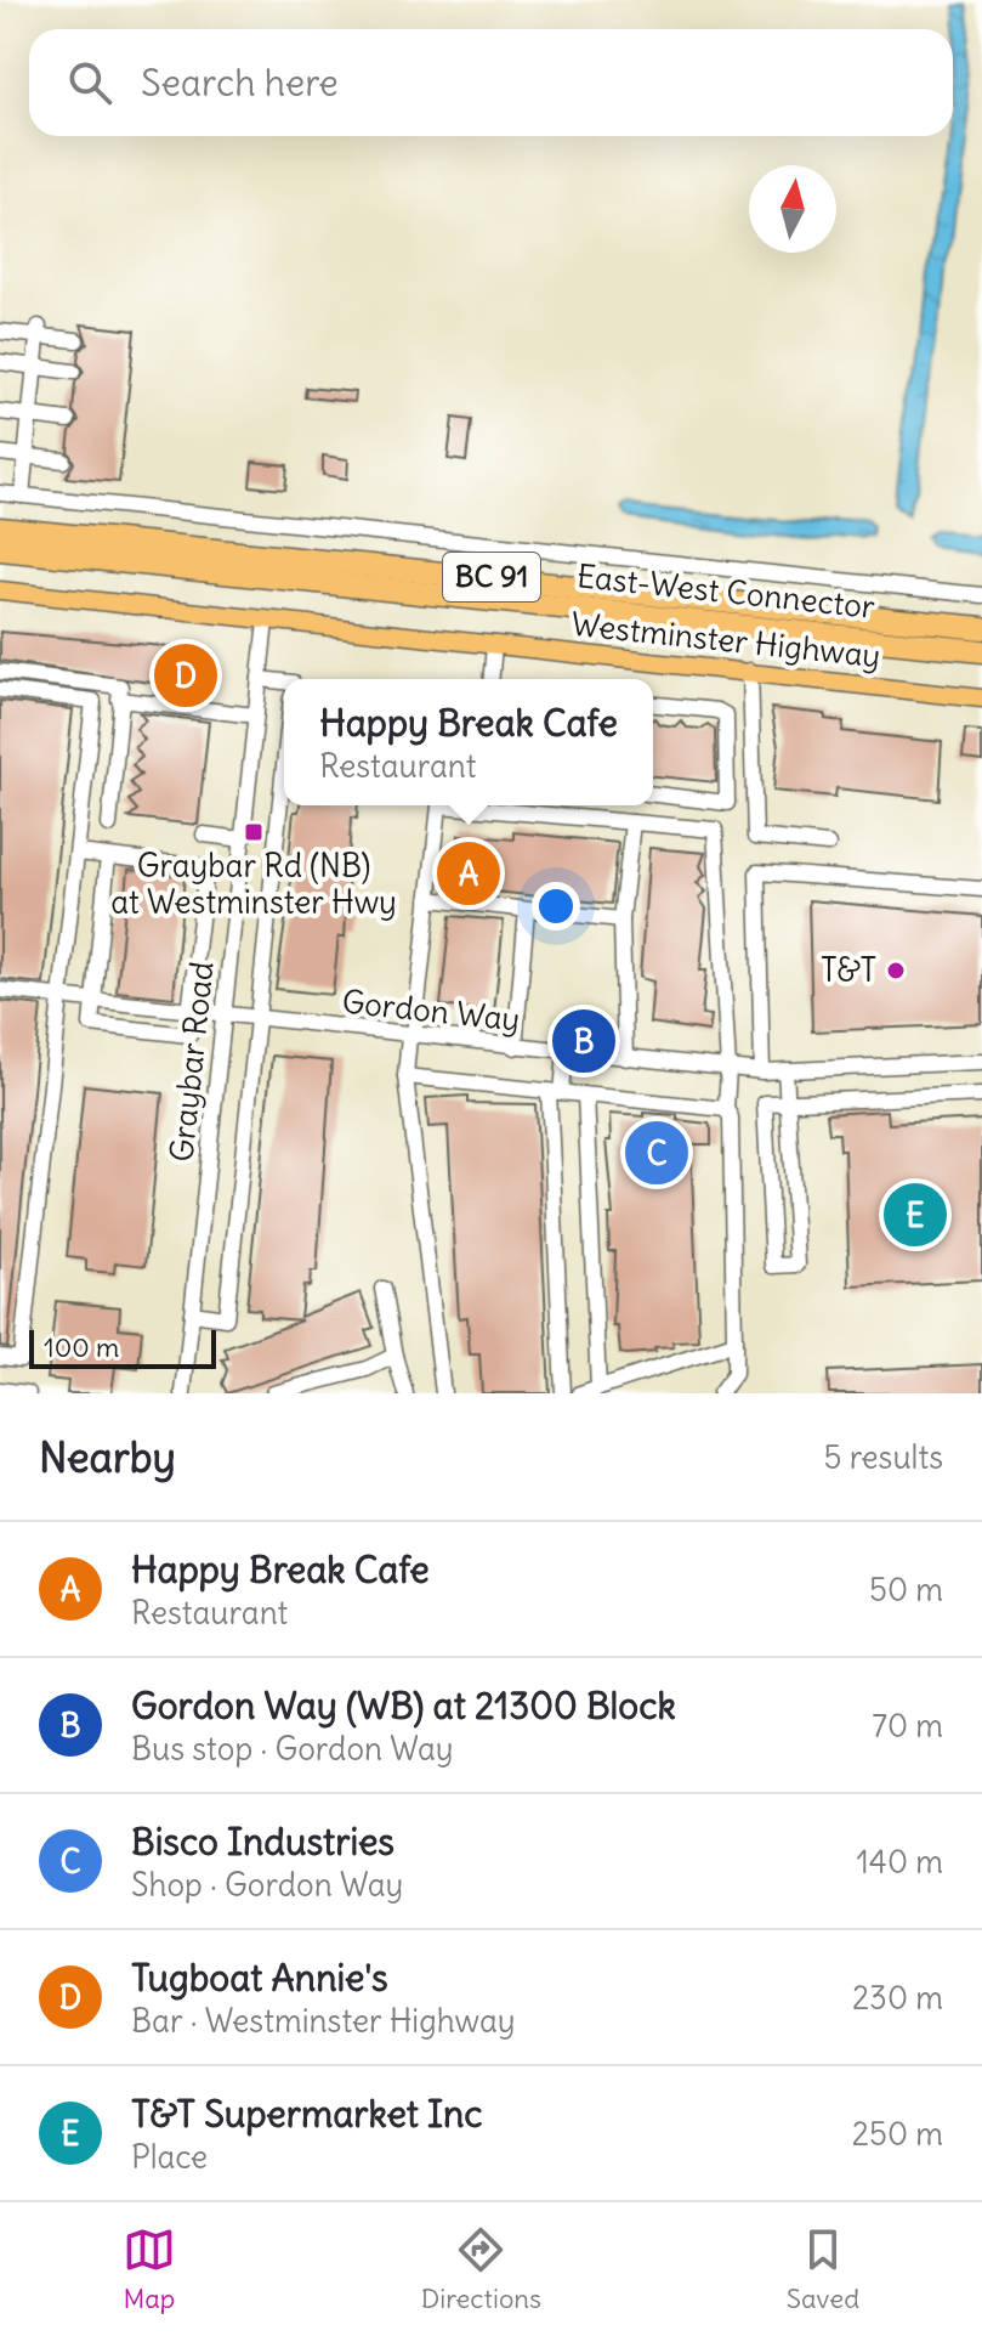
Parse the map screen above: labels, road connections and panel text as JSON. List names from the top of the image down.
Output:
{
  "streets": {
    "highway": ["BC 91", "East-West Connector"],
    "main road": ["Westminster Highway"],
    "street": ["Gordon Way", "Graybar Road"]
  },
  "crossings": [
    ["Westminster Highway", "Graybar Road"],
    ["Gordon Way", "Graybar Road"]
  ],
  "places": {
    "transit": ["Graybar Rd (NB) at Westminster Hwy"],
    "other": ["T&T"]
  },
  "scale_bar": "100 m",
  "north": "top",
  "page": {
    "search": "Search here",
    "pins": [
      "D",
      "A",
      "B",
      "C",
      "E"
    ],
    "popup": ["Happy Break Cafe", "Restaurant"],
    "scale": "100 m",
    "heading": ["Nearby", "5 results"],
    "list": [
      {
        "mark": "A",
        "name": "Happy Break Cafe",
        "note": "Restaurant",
        "value": "50 m"
      },
      {
        "mark": "B",
        "name": "Gordon Way (WB) at 21300 Block",
        "note": "Bus stop · Gordon Way",
        "value": "70 m"
      },
      {
        "mark": "C",
        "name": "Bisco Industries",
        "note": "Shop · Gordon Way",
        "value": "140 m"
      },
      {
        "mark": "D",
        "name": "Tugboat Annie's",
        "note": "Bar · Westminster Highway",
        "value": "230 m"
      },
      {
        "mark": "E",
        "name": "T&T Supermarket Inc",
        "note": "Place",
        "value": "250 m"
      }
    ],
    "nav": ["Map", "Directions", "Saved"]
  }
}
